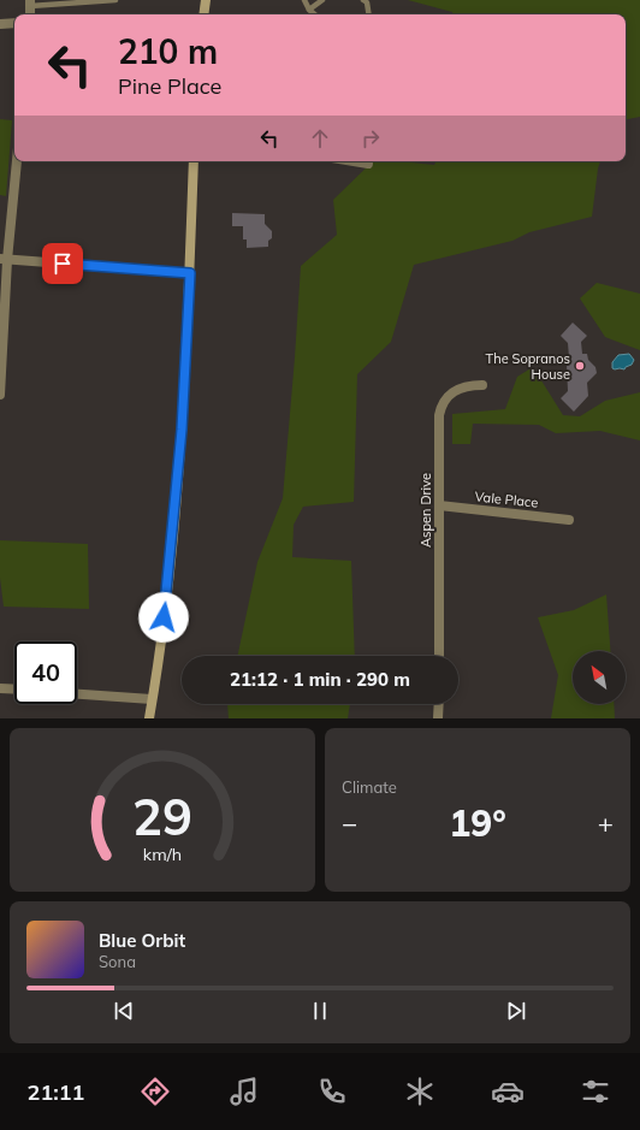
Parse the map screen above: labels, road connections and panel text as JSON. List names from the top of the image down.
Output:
{
  "streets": {
    "street": ["Vale Place", "Aspen Drive"]
  },
  "crossings": [
    ["Vale Place", "Aspen Drive"]
  ],
  "places": ["The Sopranos House"],
  "north": "top left",
  "page": {
    "turn": ["210 m", "Pine Place"],
    "limit": "40",
    "trip": "21:12 · 1 min · 290 m",
    "tile": "Climate",
    "heat": ["−", "19°", "+"],
    "song": ["Blue Orbit", "Sona"],
    "tabs": "21:11",
    "gauge": ["29", "km/h"]
  }
}
